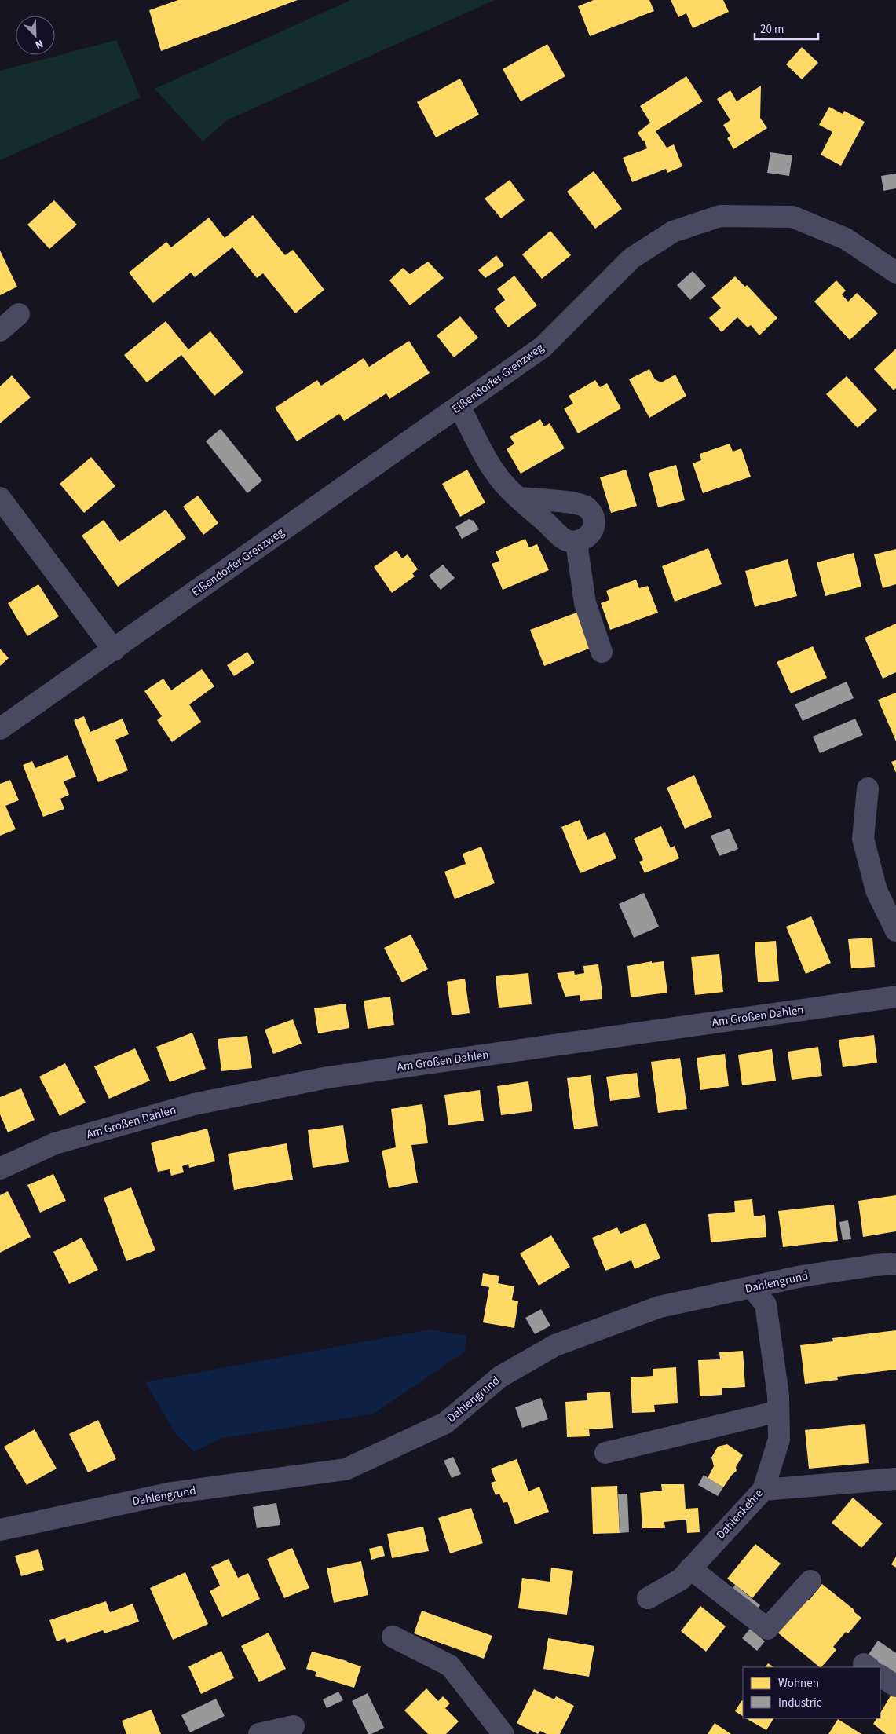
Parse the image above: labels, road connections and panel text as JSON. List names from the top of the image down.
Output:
{
  "streets": {
    "street": [
      "Eißendorfer Grenzweg",
      "Am Großen Dahlen",
      "Dahlengrund",
      "Dahlenkehre"
    ]
  },
  "crossings": [
    ["Dahlengrund", "Dahlenkehre"]
  ],
  "legend": ["Wohnen", "Industrie"],
  "scale_bar": "20 m",
  "north": "bottom right"
}
